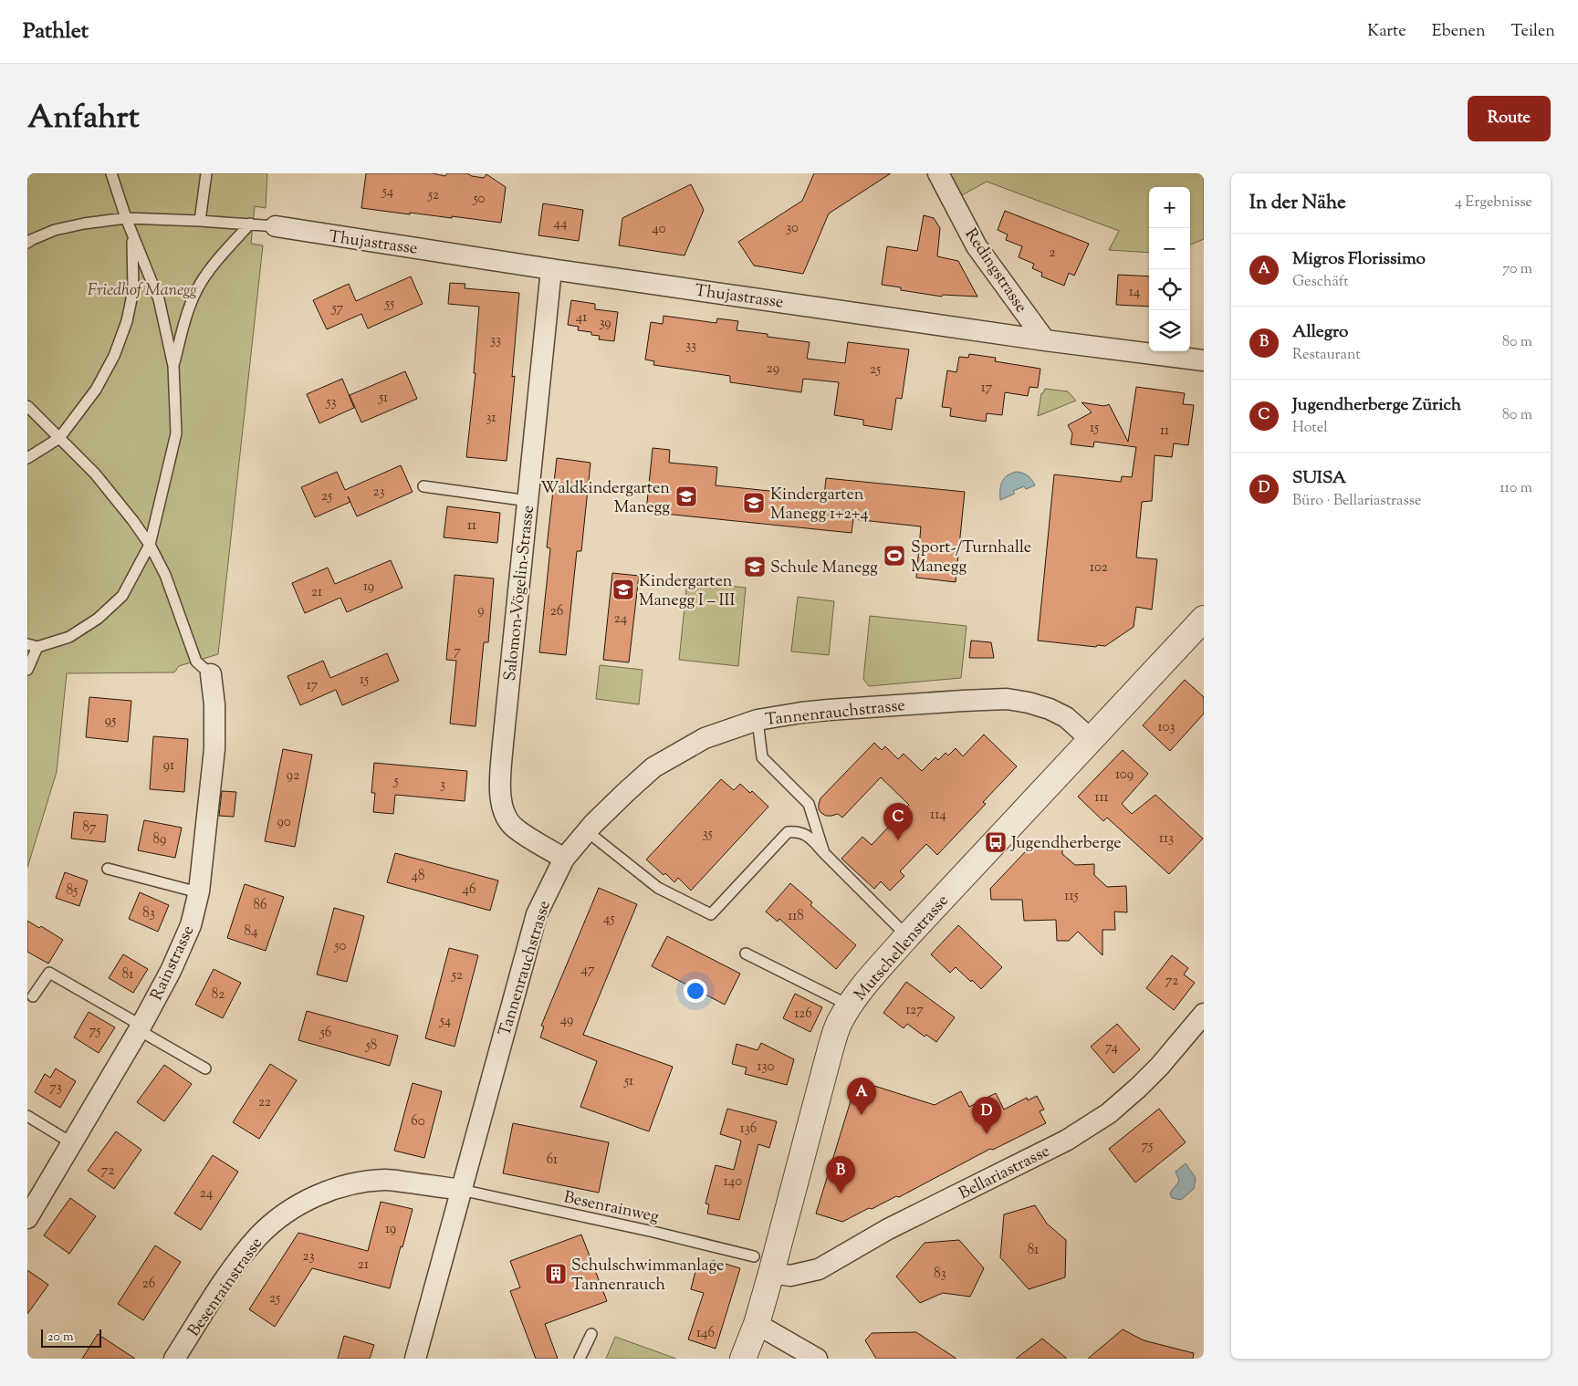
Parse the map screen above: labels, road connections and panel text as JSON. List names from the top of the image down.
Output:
{
  "streets": {
    "street": [
      "Thujastrasse",
      "Redingstrasse",
      "Salomon-Vögelin-Strasse",
      "Tannenrauchstrasse",
      "Mutschellenstrasse",
      "Rainstrasse",
      "Bellariastrasse",
      "Besenrainstrasse"
    ],
    "lane": ["Besenrainweg"]
  },
  "crossings": [
    ["Thujastrasse", "Redingstrasse"],
    ["Thujastrasse", "Salomon-Vögelin-Strasse"],
    ["Salomon-Vögelin-Strasse", "Tannenrauchstrasse"],
    ["Tannenrauchstrasse", "Mutschellenstrasse"],
    ["Tannenrauchstrasse", "Besenrainweg"],
    ["Tannenrauchstrasse", "Besenrainstrasse"],
    ["Mutschellenstrasse", "Bellariastrasse"],
    ["Mutschellenstrasse", "Besenrainweg"],
    ["Bellariastrasse", "Besenrainweg"],
    ["Besenrainweg", "Besenrainstrasse"]
  ],
  "parks": ["Friedhof Manegg"],
  "places": {
    "school or university": [
      "Waldkindergarten Manegg",
      "Kindergarten Manegg 1+2+4",
      "Schule Manegg",
      "Kindergarten Manegg I – III"
    ],
    "sports": ["Sport-/Turnhalle Manegg"],
    "bus stop": ["Jugendherberge"],
    "building": ["Schulschwimmanlage Tannenrauch"]
  },
  "house_numbers": [
    "54",
    "52",
    "50",
    "44",
    "30",
    "40",
    "2",
    "14",
    "55",
    "57",
    "41",
    "39",
    "33",
    "33",
    "29",
    "25",
    "17",
    "51",
    "53",
    "31",
    "15",
    "11",
    "23",
    "25",
    "11",
    "102",
    "19",
    "21",
    "9",
    "26",
    "24",
    "7",
    "15",
    "17",
    "95",
    "103",
    "91",
    "109",
    "92",
    "5",
    "3",
    "111",
    "114",
    "90",
    "87",
    "35",
    "113",
    "89",
    "48",
    "46",
    "85",
    "115",
    "86",
    "83",
    "118",
    "45",
    "84",
    "50",
    "47",
    "81",
    "52",
    "72",
    "82",
    "127",
    "126",
    "49",
    "54",
    "75",
    "56",
    "58",
    "74",
    "130",
    "51",
    "73",
    "22",
    "60",
    "136",
    "75",
    "61",
    "72",
    "140",
    "24",
    "19",
    "81",
    "23",
    "21",
    "83",
    "26",
    "25",
    "146"
  ],
  "scale_bar": "20 m",
  "page": {
    "header": "Pathlet",
    "nav": ["Karte", "Ebenen", "Teilen"],
    "title": "Anfahrt",
    "buttons": "Route",
    "heading": ["In der Nähe", "4 Ergebnisse"],
    "map_buttons": ["+", "−"],
    "list": [
      {
        "mark": "A",
        "name": "Migros Florissimo",
        "note": "Geschäft",
        "value": "70 m"
      },
      {
        "mark": "B",
        "name": "Allegro",
        "note": "Restaurant",
        "value": "80 m"
      },
      {
        "mark": "C",
        "name": "Jugendherberge Zürich",
        "note": "Hotel",
        "value": "80 m"
      },
      {
        "mark": "D",
        "name": "SUISA",
        "note": "Büro · Bellariastrasse",
        "value": "110 m"
      }
    ],
    "pins": [
      "C",
      "A",
      "D",
      "B"
    ],
    "scale": "20 m"
  }
}
